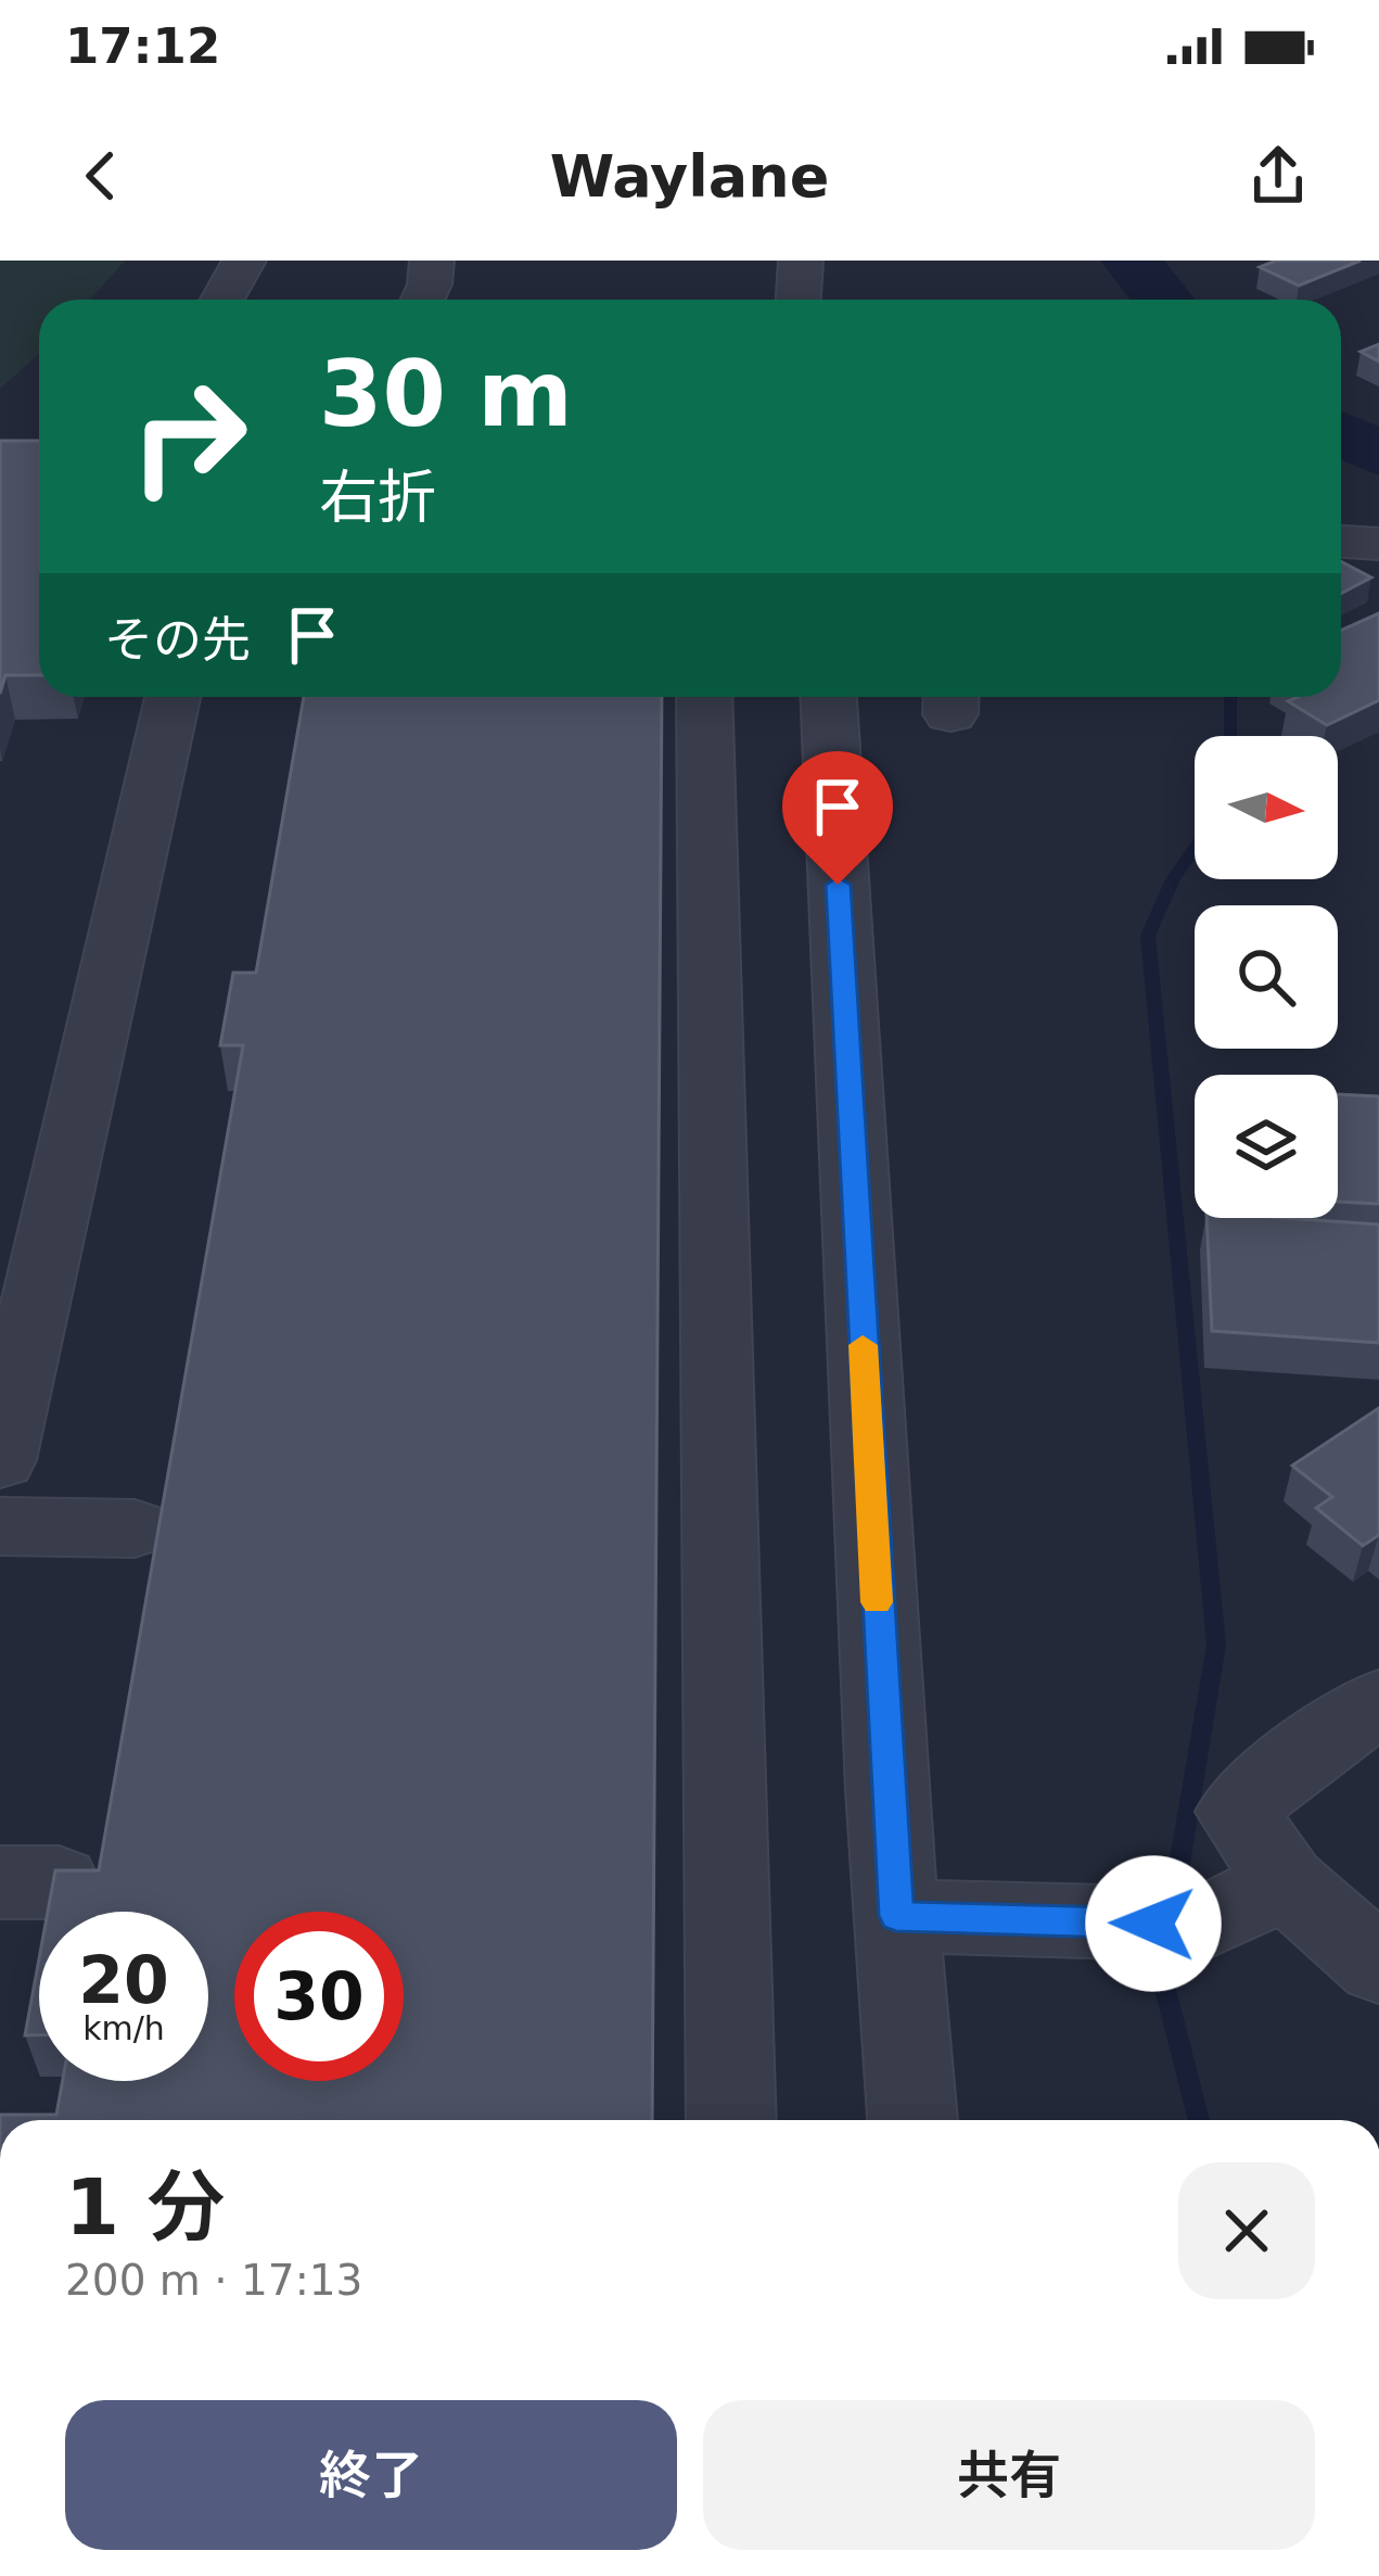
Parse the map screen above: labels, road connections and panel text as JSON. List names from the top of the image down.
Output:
{
  "north": "right",
  "page": {
    "status": "17:12",
    "header": "Waylane",
    "turn": ["30 m", "右折"],
    "then": "その先",
    "speed": "20 km/h",
    "limit": "30",
    "heading": ["1 分", "200 m · 17:13"],
    "buttons": ["終了", "共有"]
  }
}
